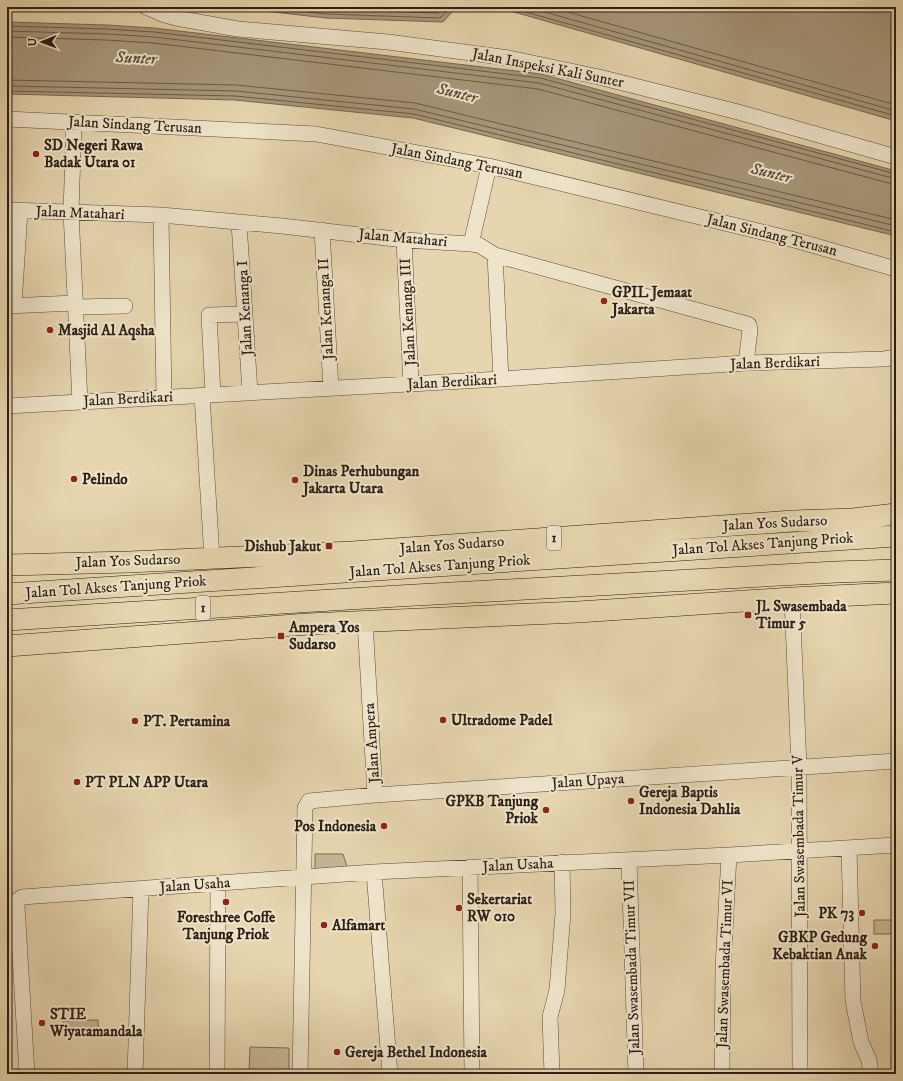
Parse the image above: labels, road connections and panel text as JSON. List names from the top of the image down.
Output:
{
  "streets": {
    "highway": ["Jalan Yos Sudarso", "1", "Jalan Tol Akses Tanjung Priok"],
    "street": [
      "Jalan Inspeksi Kali Sunter",
      "Jalan Sindang Terusan",
      "Jalan Matahari",
      "Jalan Kenanga I",
      "Jalan Kenanga II",
      "Jalan Kenanga III",
      "Jalan Berdikari",
      "Jalan Ampera",
      "Jalan Upaya",
      "Jalan Swasembada Timur V",
      "Jalan Usaha",
      "Jalan Swasembada Timur VI",
      "Jalan Swasembada Timur VII"
    ]
  },
  "crossings": [
    ["Jalan Matahari", "Jalan Kenanga I"],
    ["Jalan Matahari", "Jalan Kenanga II"],
    ["Jalan Matahari", "Jalan Kenanga III"],
    ["Jalan Matahari", "Jalan Berdikari"],
    ["Jalan Kenanga I", "Jalan Berdikari"],
    ["Jalan Kenanga II", "Jalan Berdikari"],
    ["Jalan Kenanga III", "Jalan Berdikari"],
    ["1", "Jalan Ampera"],
    ["1", "Jalan Swasembada Timur V"],
    ["Jalan Ampera", "Jalan Upaya"],
    ["Jalan Ampera", "Jalan Usaha"],
    ["Jalan Upaya", "Jalan Swasembada Timur V"],
    ["Jalan Swasembada Timur V", "Jalan Usaha"],
    ["Jalan Usaha", "Jalan Swasembada Timur VI"],
    ["Jalan Usaha", "Jalan Swasembada Timur VII"]
  ],
  "water": ["Sunter"],
  "places": {
    "other": [
      "SD Negeri Rawa Badak Utara 01",
      "GPIL Jemaat Jakarta",
      "Masjid Al Aqsha",
      "Pelindo",
      "Dinas Perhubungan Jakarta Utara",
      "Ultradome Padel",
      "PT. Pertamina",
      "PT PLN APP Utara",
      "Gereja Baptis Indonesia Dahlia",
      "GPKB Tanjung Priok",
      "Pos Indonesia",
      "Foresthree Coffe Tanjung Priok",
      "Sekertariat RW 010",
      "PK 73",
      "Alfamart",
      "GBKP Gedung Kebaktian Anak",
      "STIE Wiyatamandala",
      "Gereja Bethel Indonesia"
    ],
    "transit": ["Dishub Jakut", "Jl. Swasembada Timur 5", "Ampera Yos Sudarso"]
  },
  "north": "left"
}
